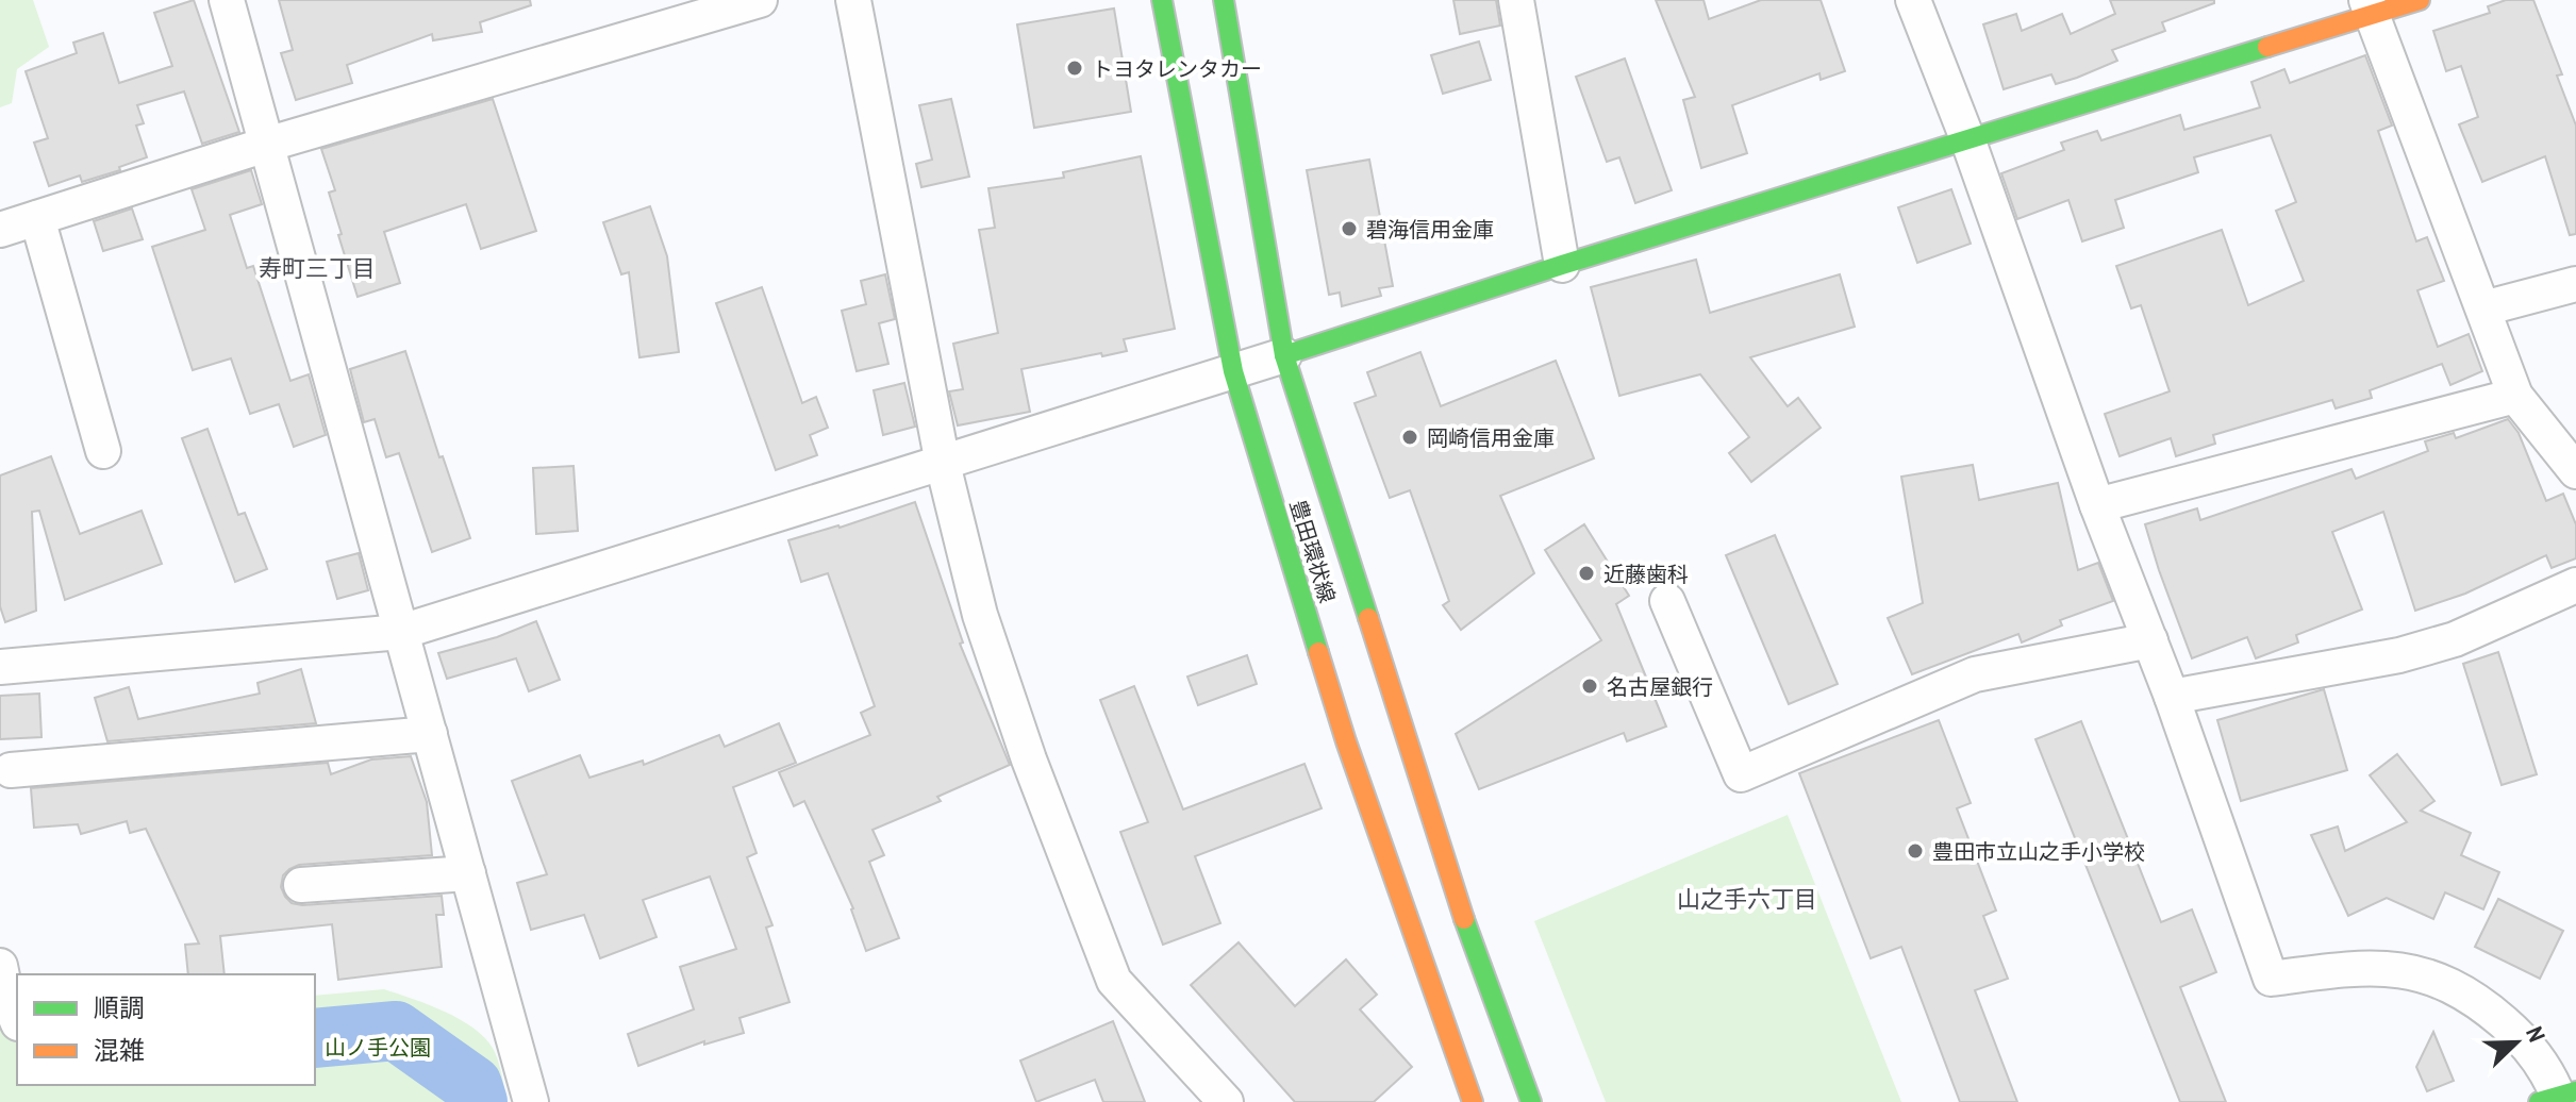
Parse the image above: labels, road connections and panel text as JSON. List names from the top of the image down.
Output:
{
  "streets": {
    "main road": ["豊田環状線"]
  },
  "districts": ["寿町三丁目", "山之手六丁目"],
  "parks": ["山ノ手公園"],
  "places": [
    "トヨタレンタカー",
    "碧海信用金庫",
    "岡崎信用金庫",
    "近藤歯科",
    "名古屋銀行",
    "豊田市立山之手小学校"
  ],
  "legend": ["順調", "混雑"],
  "north": "top right"
}
